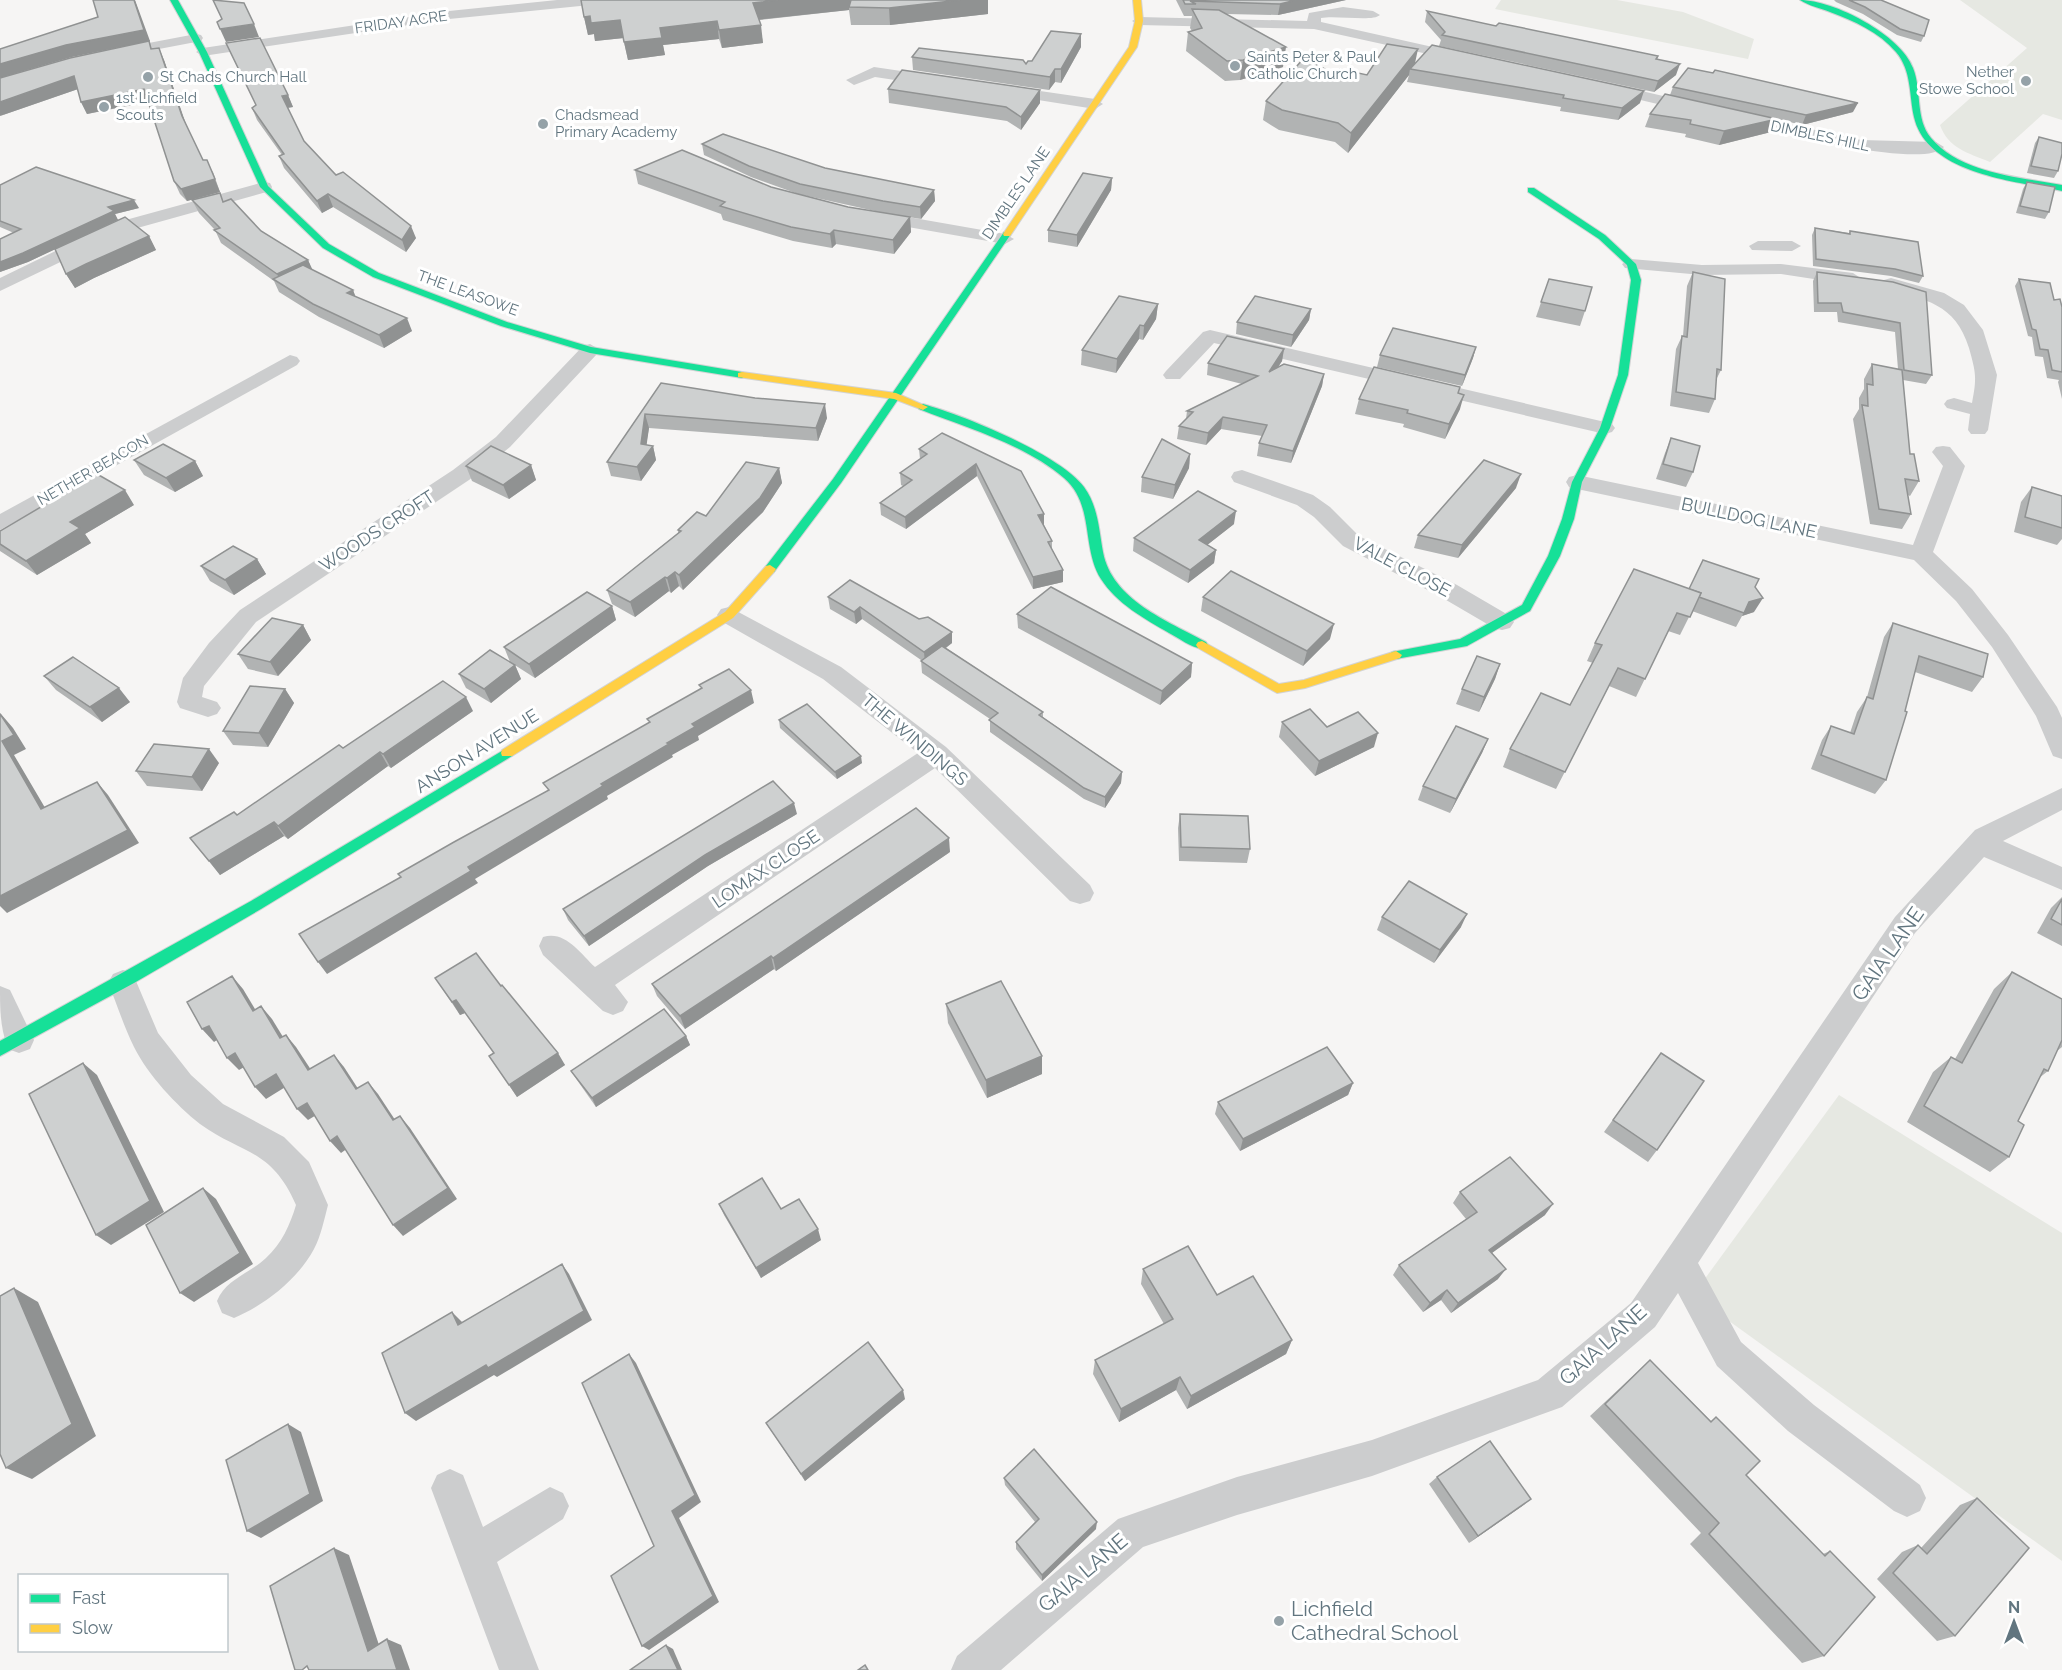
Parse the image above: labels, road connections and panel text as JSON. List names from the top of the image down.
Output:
{
  "streets": {
    "street": [
      "FRIDAY ACRE",
      "DIMBLES HILL",
      "DIMBLES LANE",
      "THE LEASOWE",
      "NETHER BEACON",
      "BULLDOG LANE",
      "WOODS CROFT",
      "VALE CLOSE",
      "THE WINDINGS",
      "ANSON AVENUE",
      "LOMAX CLOSE",
      "GAIA LANE"
    ]
  },
  "crossings": [
    ["FRIDAY ACRE", "THE LEASOWE"],
    ["DIMBLES LANE", "THE LEASOWE"],
    ["DIMBLES LANE", "ANSON AVENUE"],
    ["THE LEASOWE", "BULLDOG LANE"],
    ["THE LEASOWE", "WOODS CROFT"],
    ["THE LEASOWE", "VALE CLOSE"],
    ["THE LEASOWE", "ANSON AVENUE"],
    ["THE WINDINGS", "ANSON AVENUE"],
    ["THE WINDINGS", "LOMAX CLOSE"]
  ],
  "places": [
    "Saints Peter & Paul Catholic Church",
    "St Chads Church Hall",
    "Nether Stowe School",
    "1st Lichfield Scouts",
    "Chadsmead Primary Academy",
    "Lichfield Cathedral School"
  ],
  "legend": ["Fast", "Slow"],
  "north": "top"
}
